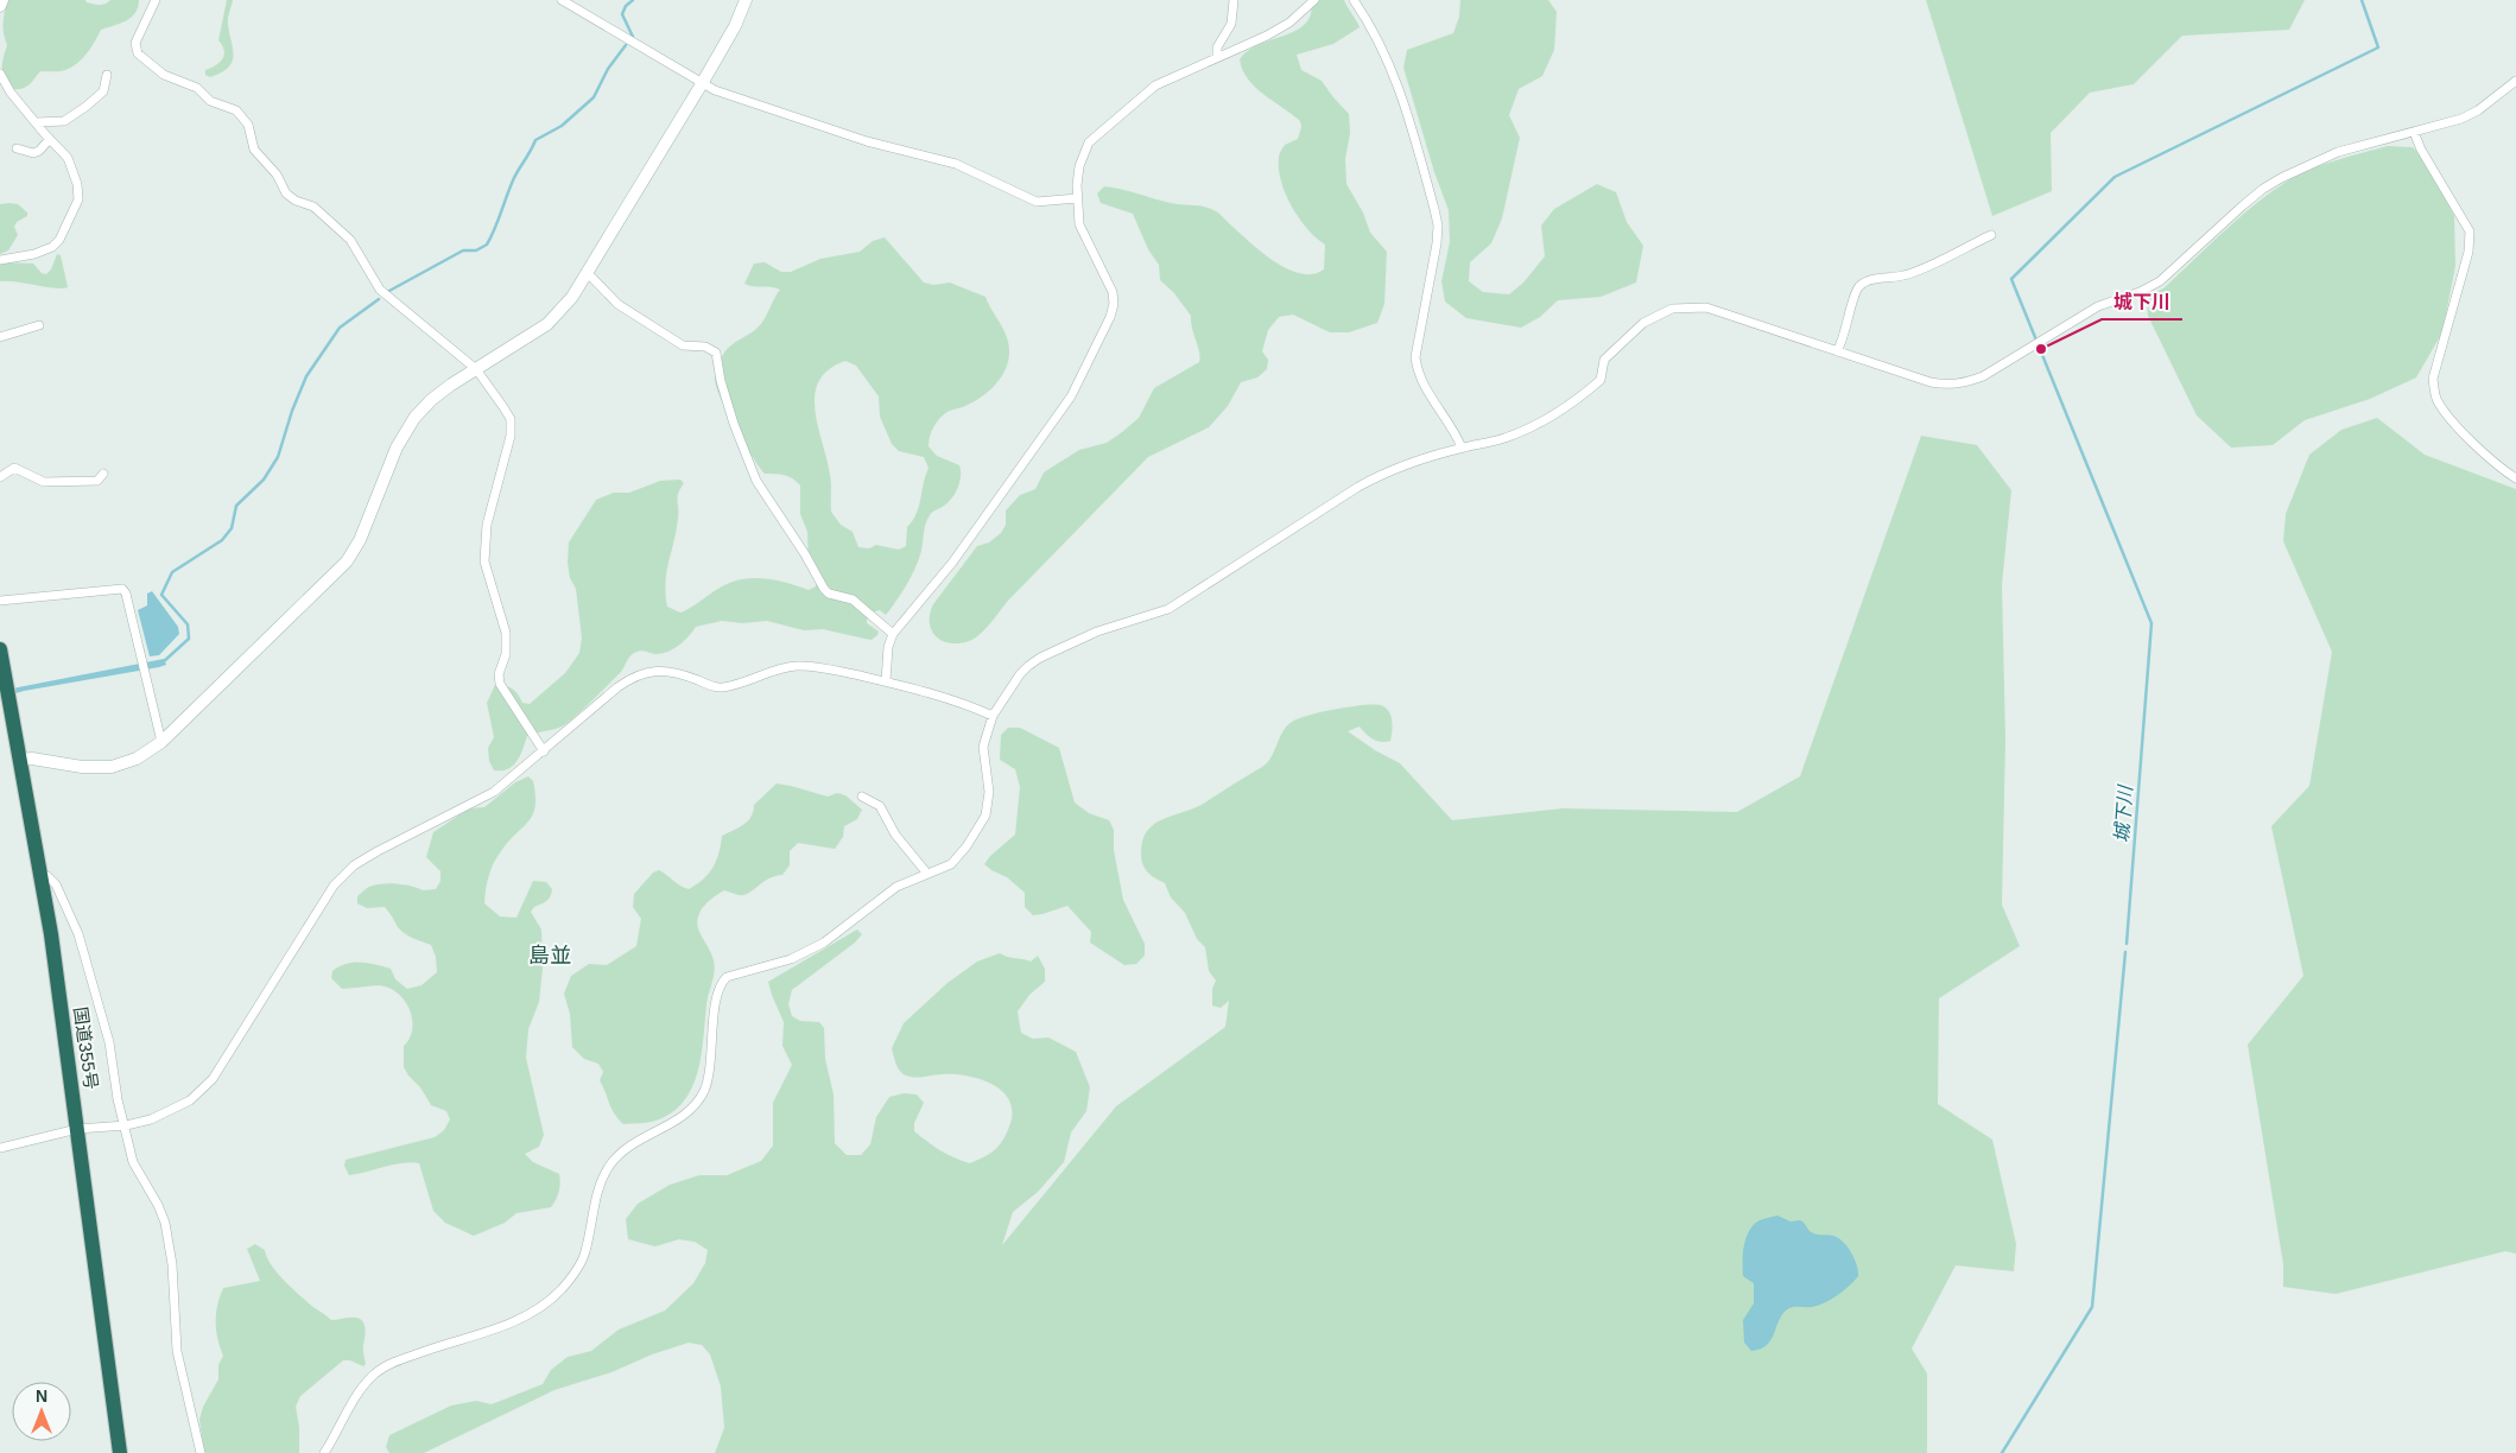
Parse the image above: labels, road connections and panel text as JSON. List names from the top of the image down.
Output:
{
  "streets": {
    "highway": ["国道355号"]
  },
  "districts": ["島並"],
  "water": ["城下川"],
  "places": ["城下川"],
  "north": "top"
}
